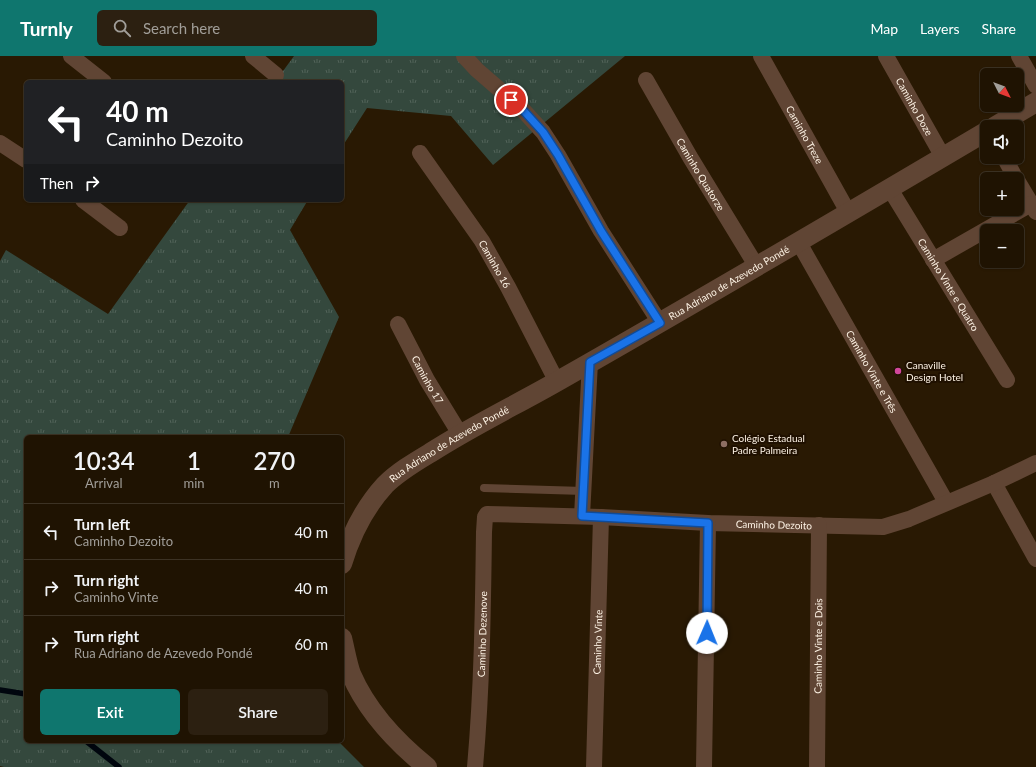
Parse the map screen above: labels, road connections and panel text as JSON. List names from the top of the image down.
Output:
{
  "streets": {
    "street": [
      "Caminho Doze",
      "Caminho Treze",
      "Caminho Quatorze",
      "Caminho 16",
      "Rua Adriano de Azevedo Pondé",
      "Caminho Vinte e Quatro",
      "Caminho Vinte e Três",
      "Caminho 17",
      "Caminho Dezoito",
      "Caminho Dezenove",
      "Caminho Vinte",
      "Caminho Vinte e Dois"
    ]
  },
  "crossings": [
    ["Caminho Doze", "Rua Adriano de Azevedo Pondé"],
    ["Caminho Treze", "Rua Adriano de Azevedo Pondé"],
    ["Caminho Quatorze", "Rua Adriano de Azevedo Pondé"],
    ["Caminho 16", "Rua Adriano de Azevedo Pondé"],
    ["Rua Adriano de Azevedo Pondé", "Caminho Vinte e Quatro"],
    ["Rua Adriano de Azevedo Pondé", "Caminho Vinte e Três"],
    ["Rua Adriano de Azevedo Pondé", "Caminho 17"],
    ["Caminho Vinte e Três", "Caminho Dezoito"],
    ["Caminho Dezoito", "Caminho Dezenove"],
    ["Caminho Dezoito", "Caminho Vinte"],
    ["Caminho Dezoito", "Caminho Vinte e Dois"]
  ],
  "places": ["Canaville Design Hotel", "Colégio Estadual Padre Palmeira"],
  "north": "bottom right",
  "page": {
    "header": "Turnly",
    "search": "Search here",
    "nav": ["Map", "Layers", "Share"],
    "map_buttons": ["+", "−"],
    "turn": ["40 m", "Caminho Dezoito"],
    "then": "Then",
    "eta": [
      "10:34",
      "Arrival",
      "1",
      "min",
      "270",
      "m"
    ],
    "list": [
      {
        "name": "Turn left",
        "note": "Caminho Dezoito",
        "value": "40 m"
      },
      {
        "name": "Turn right",
        "note": "Caminho Vinte",
        "value": "40 m"
      },
      {
        "name": "Turn right",
        "note": "Rua Adriano de Azevedo Pondé",
        "value": "60 m"
      }
    ],
    "buttons": ["Exit", "Share"]
  }
}
